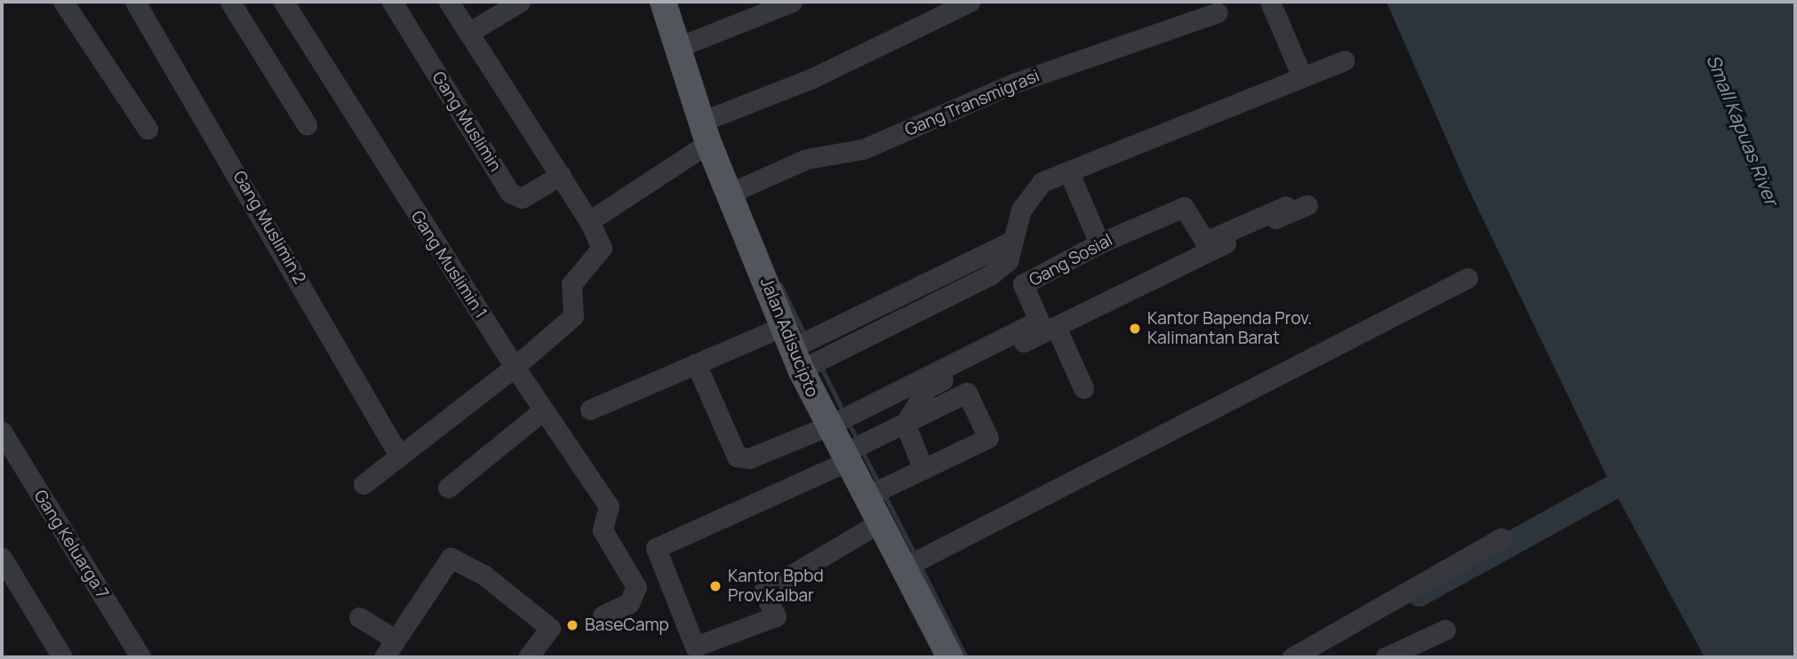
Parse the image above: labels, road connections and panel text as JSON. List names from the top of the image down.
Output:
{
  "streets": {
    "main road": ["Jalan Adisucipto"],
    "street": [
      "Gang Transmigrasi",
      "Gang Muslimin",
      "Gang Muslimin 2",
      "Gang Sosial",
      "Gang Muslimin 1",
      "Gang Keluarga 7"
    ]
  },
  "crossings": [
    ["Gang Transmigrasi", "Jalan Adisucipto"],
    ["Gang Sosial", "Jalan Adisucipto"]
  ],
  "water": ["Small Kapuas River"],
  "places": ["Kantor Bapenda Prov. Kalimantan Barat", "Kantor Bpbd Prov.Kalbar", "BaseCamp"]
}
